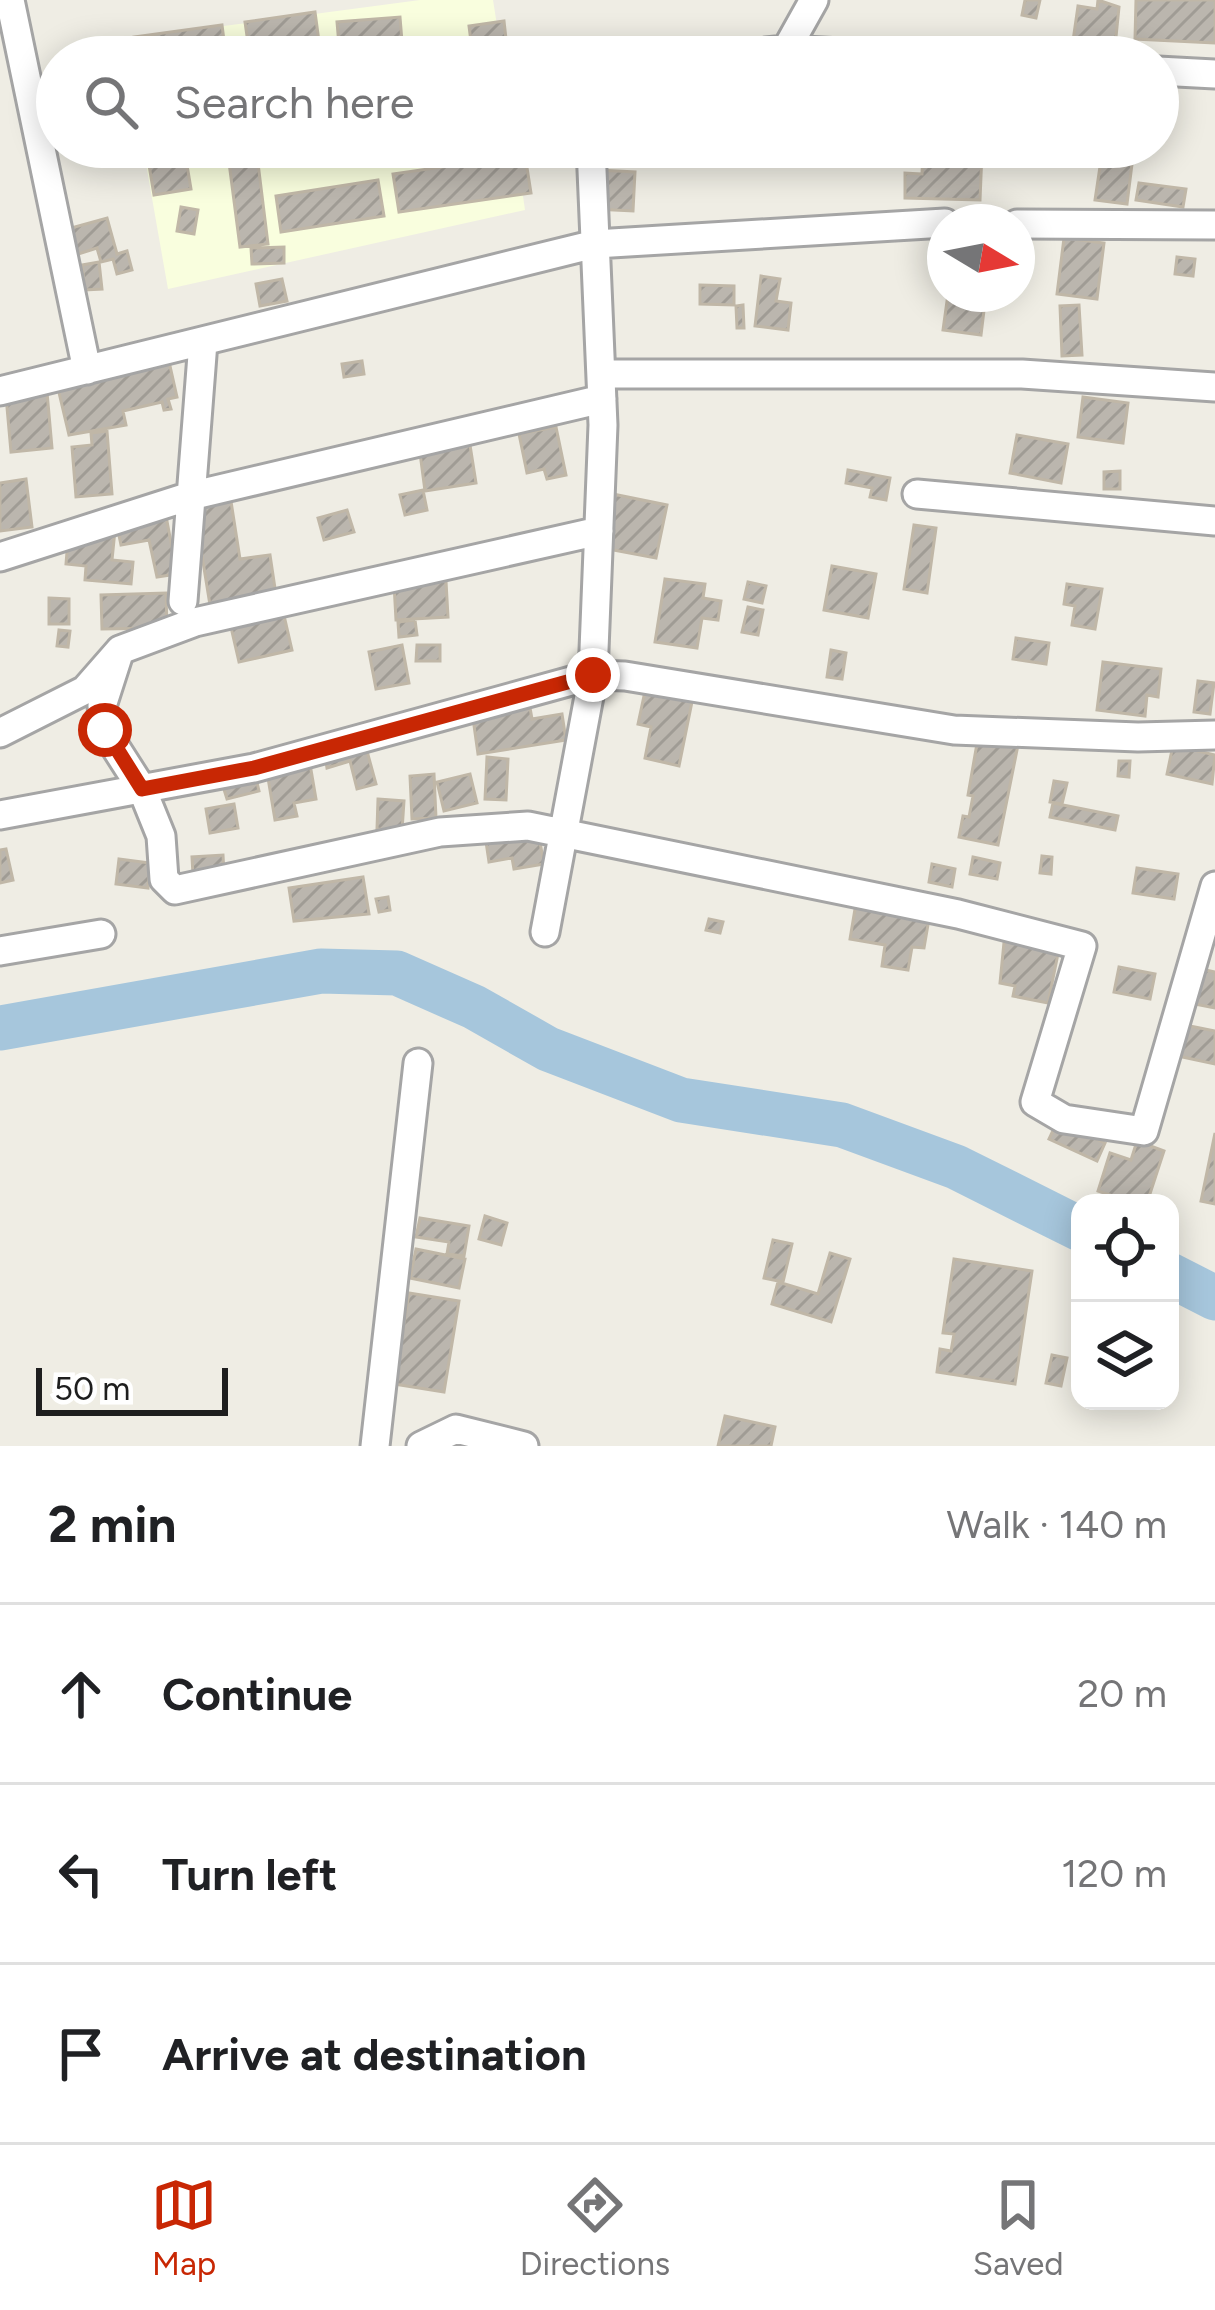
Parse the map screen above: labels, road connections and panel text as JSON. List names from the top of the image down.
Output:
{
  "scale_bar": "50 m",
  "north": "right",
  "page": {
    "search": "Search here",
    "scale": "50 m",
    "heading": ["2 min", "Walk · 140 m"],
    "list": [
      ["Continue", "20 m"],
      ["Turn left", "120 m"],
      "Arrive at destination"
    ],
    "nav": ["Map", "Directions", "Saved"]
  }
}
